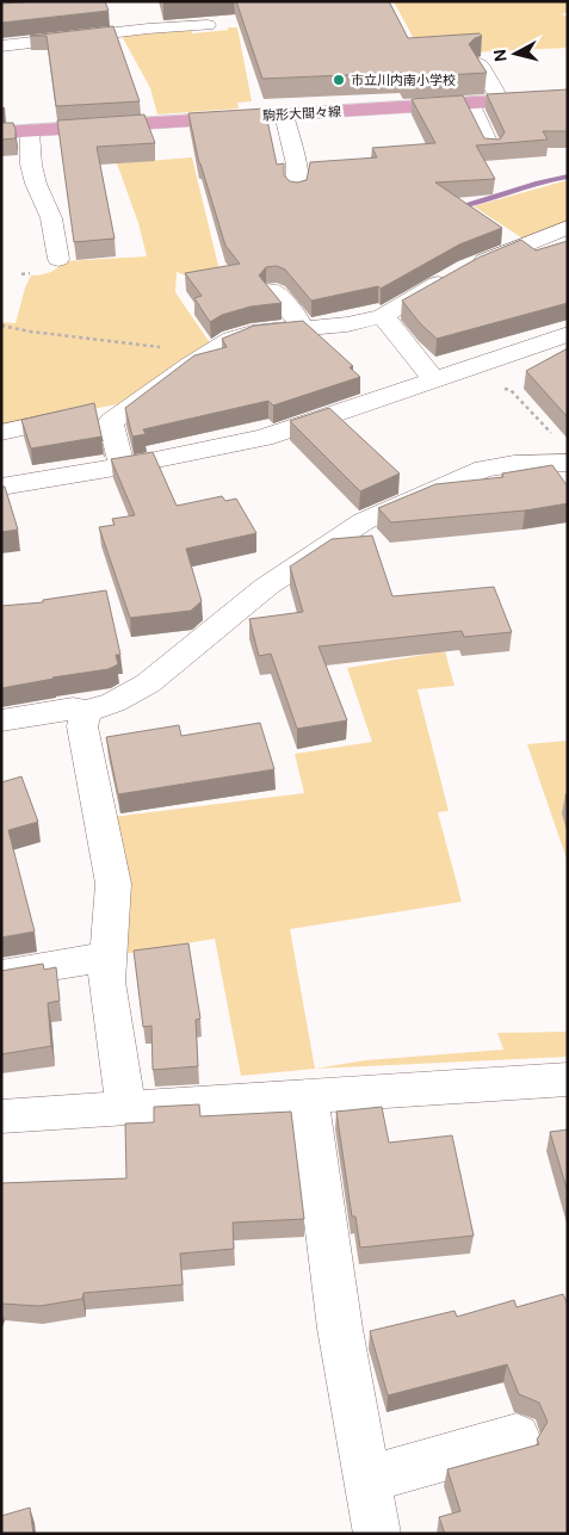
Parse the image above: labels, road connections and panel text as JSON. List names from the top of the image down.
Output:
{
  "streets": {
    "main road": ["駒形大間々線"]
  },
  "places": ["市立川内南小学校"],
  "north": "left"
}
